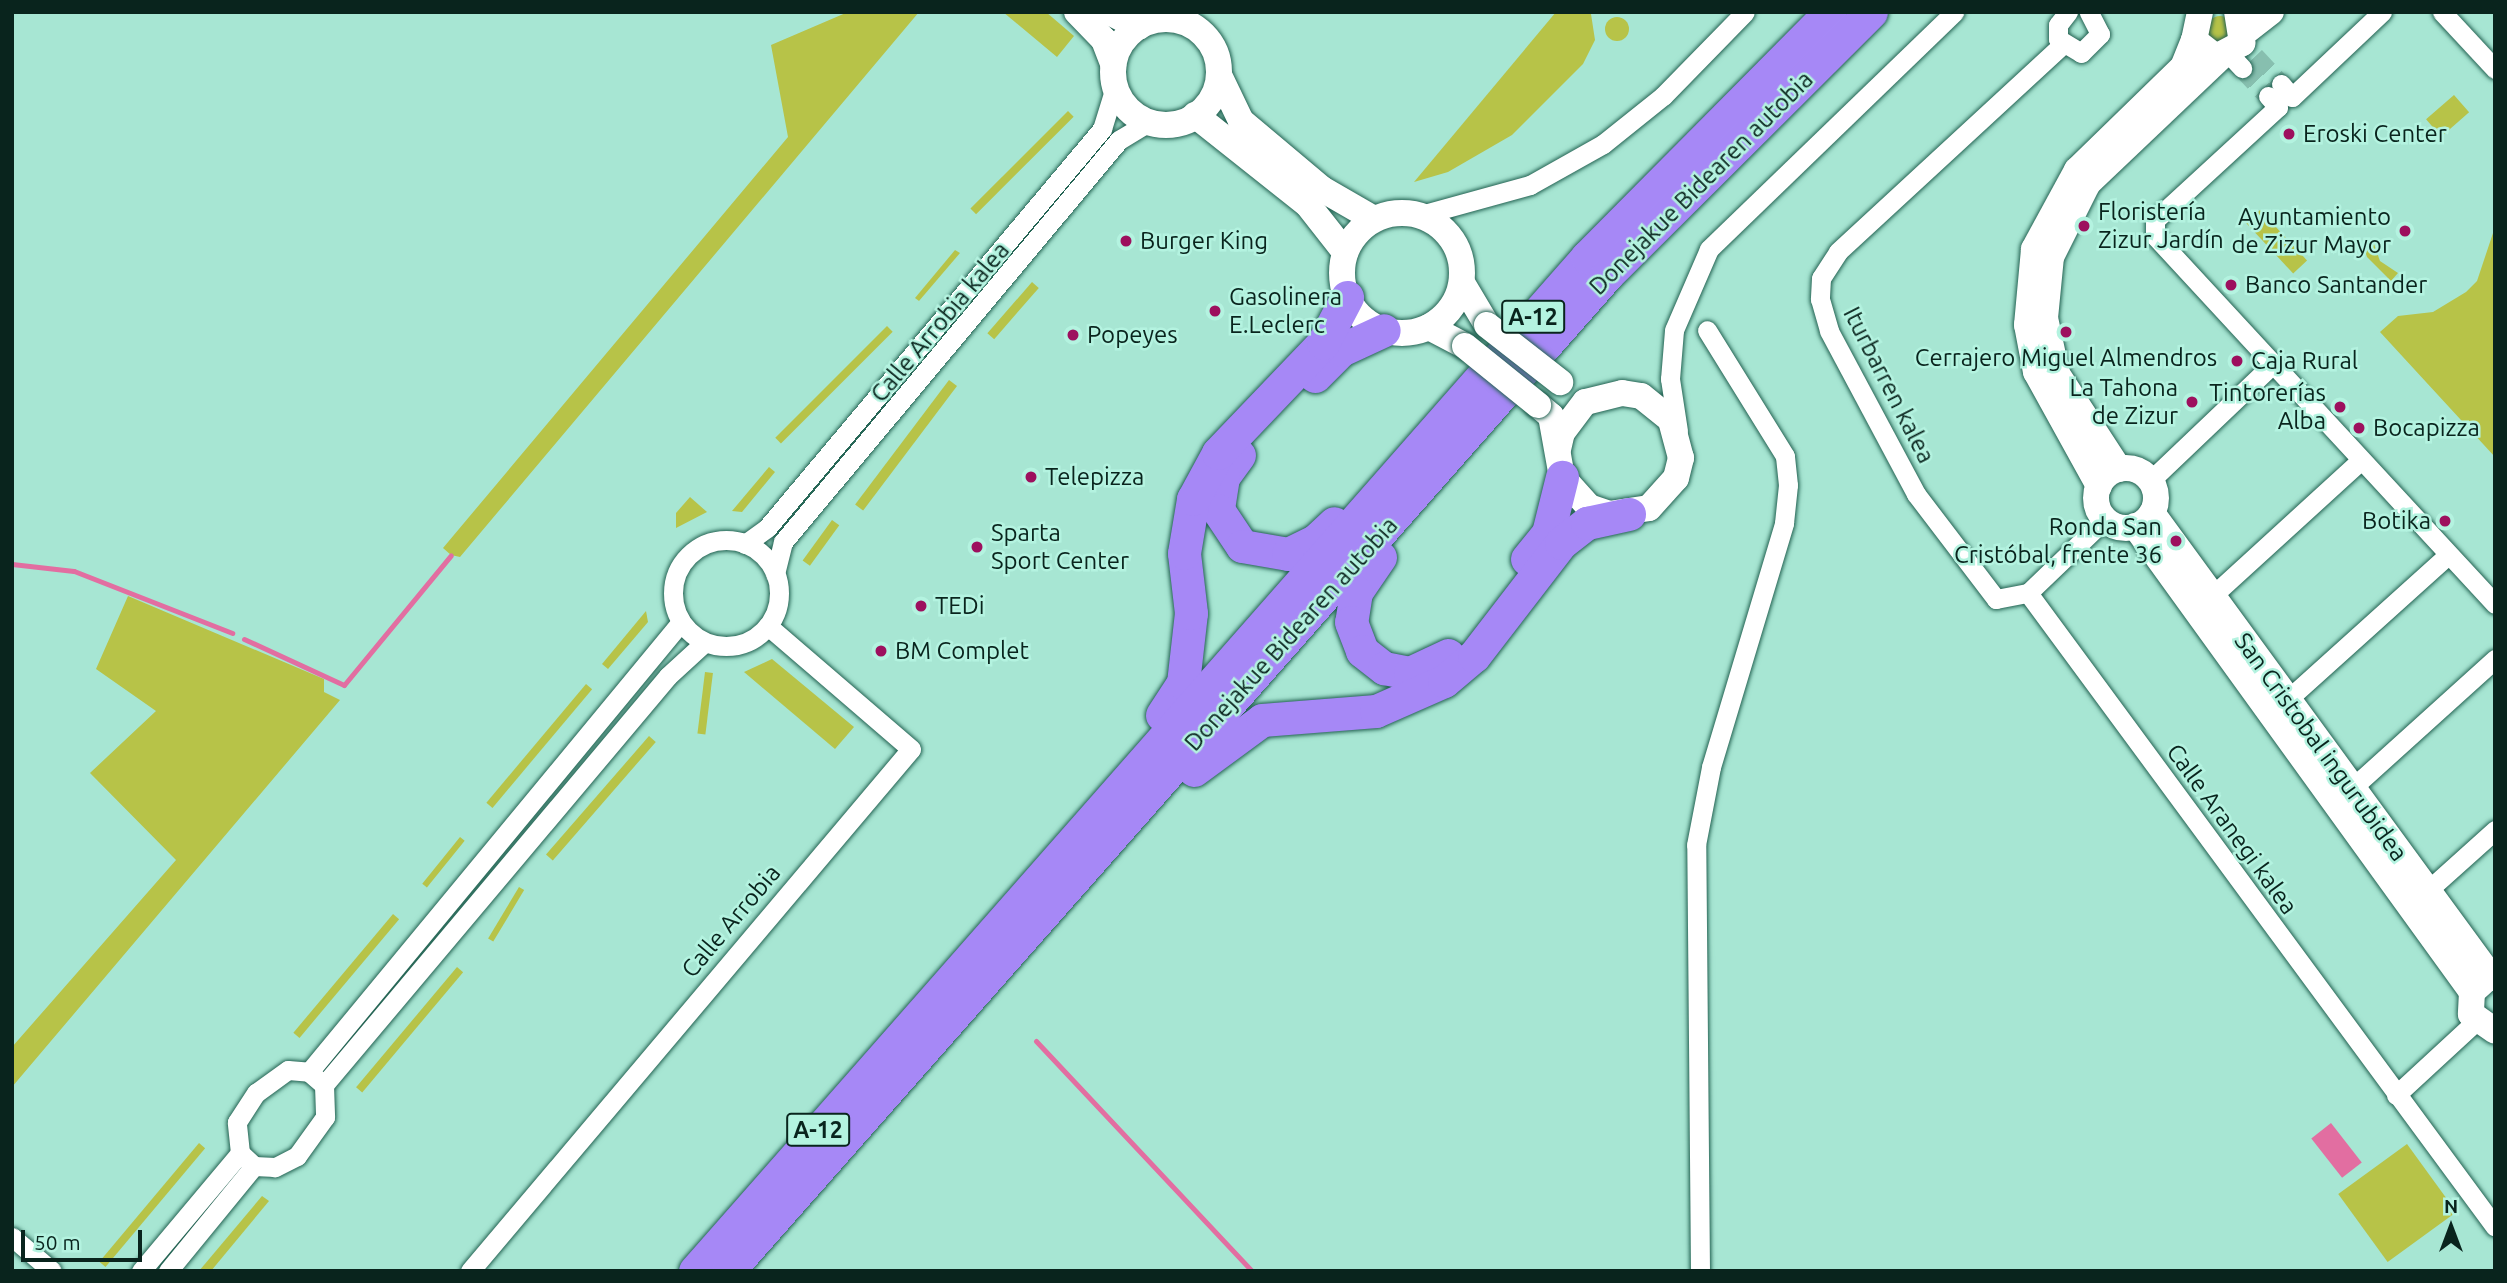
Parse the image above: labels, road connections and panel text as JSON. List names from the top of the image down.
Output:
{
  "streets": {
    "highway": ["Donejakue Bidearen autobia", "A-12"],
    "street": [
      "Calle Arrobia kalea",
      "Iturbarren kalea",
      "San Cristobal ingurubidea",
      "Calle Aranegi kalea",
      "Calle Arrobia"
    ]
  },
  "crossings": [
    ["Calle Arrobia kalea", "Calle Arrobia"],
    ["Iturbarren kalea", "Calle Aranegi kalea"]
  ],
  "places": [
    "Eroski Center",
    "Floristería Zizur Jardín",
    "Ayuntamiento de Zizur Mayor",
    "Burger King",
    "Banco Santander",
    "Gasolinera E.Leclerc",
    "Cerrajero Miguel Almendros",
    "Popeyes",
    "Caja Rural",
    "La Tahona de Zizur",
    "Tintorerías Alba",
    "Bocapizza",
    "Telepizza",
    "Botika",
    "Ronda San Cristóbal, frente 36",
    "Sparta Sport Center",
    "TEDi",
    "BM Complet"
  ],
  "scale_bar": "50 m",
  "north": "top"
}
